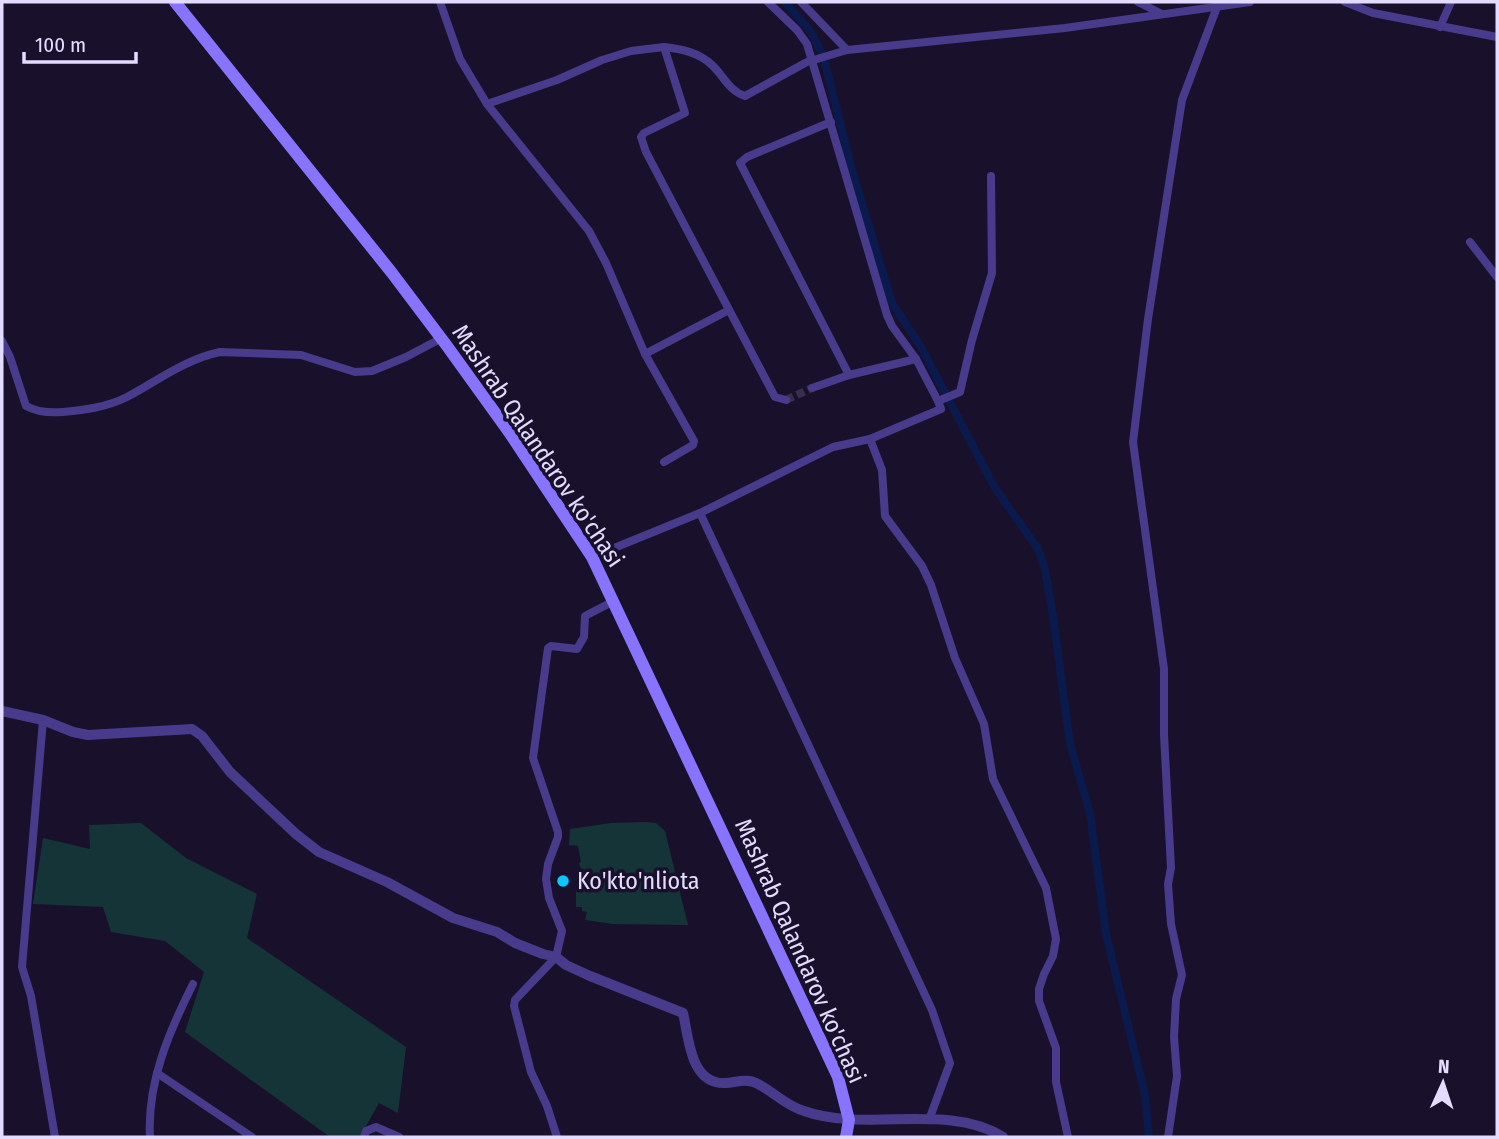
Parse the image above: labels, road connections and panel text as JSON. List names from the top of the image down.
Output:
{
  "streets": {
    "main road": ["Mashrab Qalandarov ko'chasi"]
  },
  "places": ["Ko'kto'nliota"],
  "scale_bar": "100 m",
  "north": "top"
}
